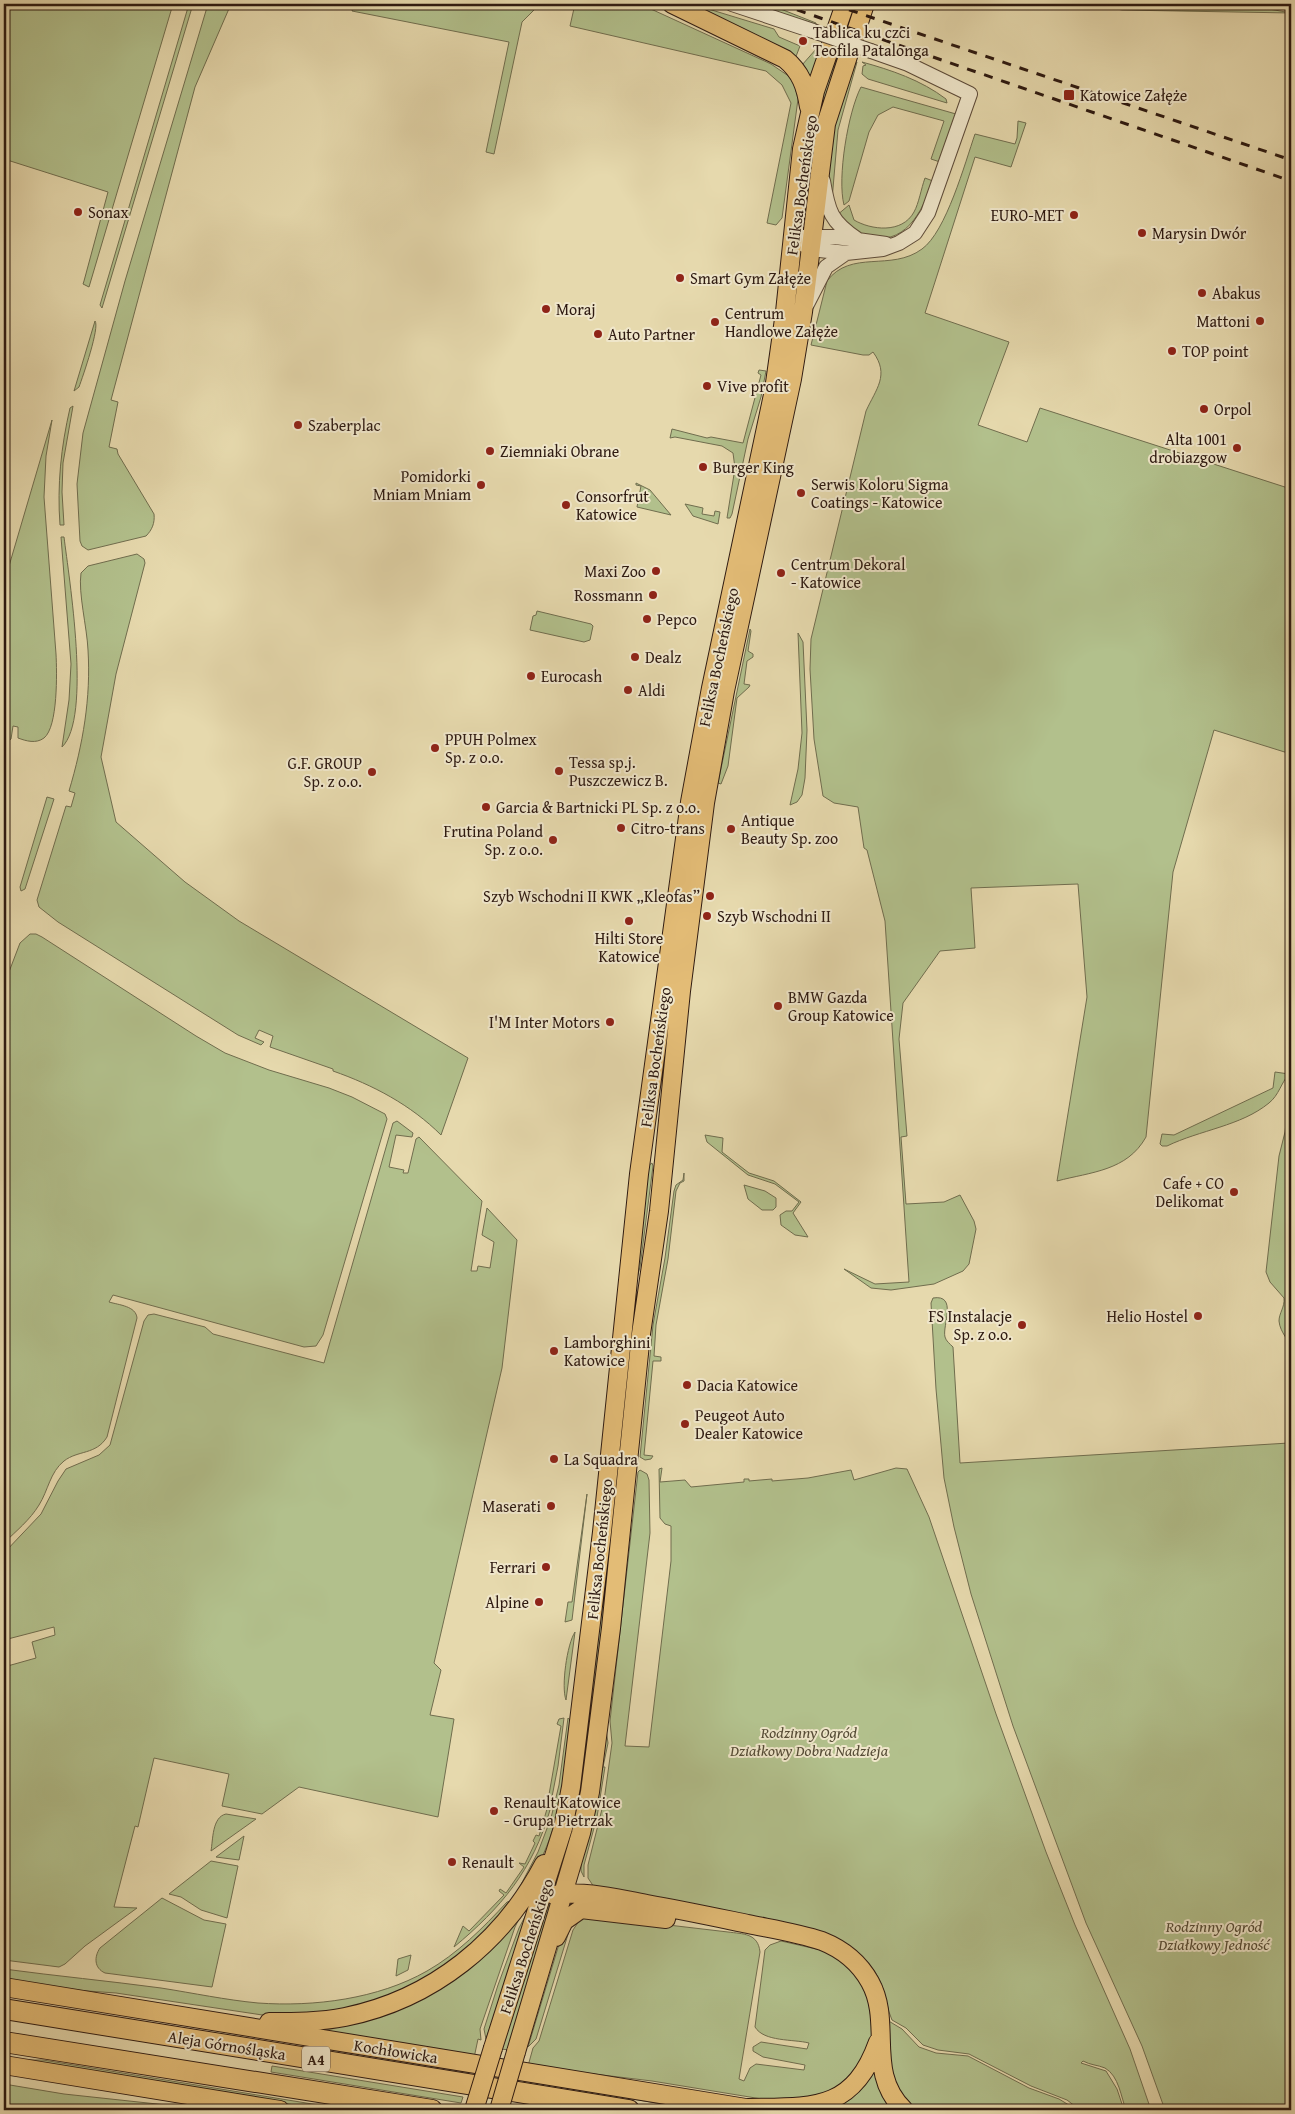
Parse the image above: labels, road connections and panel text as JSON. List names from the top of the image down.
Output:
{
  "streets": {
    "highway": ["Aleja Górnośląska", "A4"],
    "main road": ["Feliksa Bocheńskiego", "Kochłowicka"]
  },
  "parks": ["Rodzinny Ogród Działkowy Dobra Nadzieja", "Rodzinny Ogród Działkowy Jedność"],
  "places": {
    "other": [
      "Tablica ku czci Teofila Patalonga",
      "Sonax",
      "EURO-MET",
      "Marysin Dwór",
      "Smart Gym Załęże",
      "Abakus",
      "Moraj",
      "Mattoni",
      "Centrum Handlowe Załęże",
      "Auto Partner",
      "TOP point",
      "Vive profit",
      "Orpol",
      "Szaberplac",
      "Alta 1001 drobiazgow",
      "Ziemniaki Obrane",
      "Burger King",
      "Pomidorki Mniam Mniam",
      "Serwis Koloru Sigma Coatings - Katowice",
      "Consorfrut Katowice",
      "Maxi Zoo",
      "Centrum Dekoral - Katowice",
      "Rossmann",
      "Pepco",
      "Dealz",
      "Eurocash",
      "Aldi",
      "PPUH Polmex Sp. z o.o.",
      "Tessa sp.j. Puszczewicz B.",
      "G.F. GROUP Sp. z o.o.",
      "Garcia & Bartnicki PL Sp. z o.o.",
      "Citro-trans",
      "Antique Beauty Sp. zoo",
      "Frutina Poland Sp. z o.o.",
      "Szyb Wschodni II KWK „Kleofas”",
      "Szyb Wschodni II",
      "Hilti Store Katowice",
      "BMW Gazda Group Katowice",
      "I'M Inter Motors",
      "Cafe + CO Delikomat",
      "Helio Hostel",
      "FS Instalacje Sp. z o.o.",
      "Lamborghini Katowice",
      "Dacia Katowice",
      "Peugeot Auto Dealer Katowice",
      "La Squadra",
      "Maserati",
      "Ferrari",
      "Alpine",
      "Renault Katowice - Grupa Pietrzak",
      "Renault"
    ],
    "transit": ["Katowice Załęże"]
  }
}
